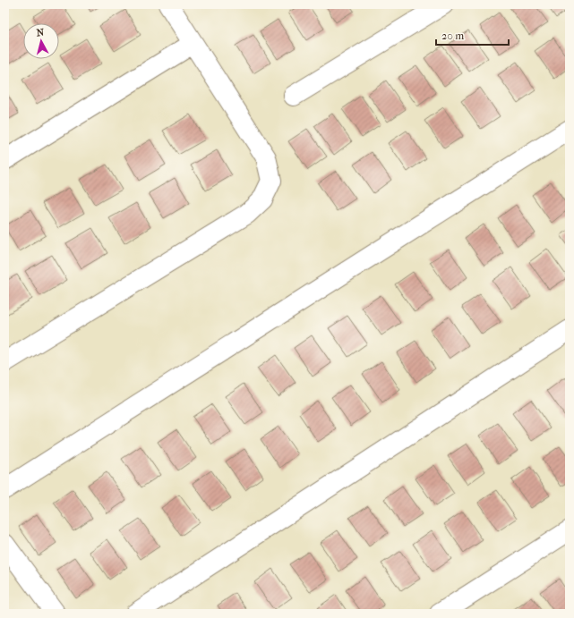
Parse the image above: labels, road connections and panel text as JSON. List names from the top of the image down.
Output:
{
  "scale_bar": "20 m",
  "north": "top"
}
